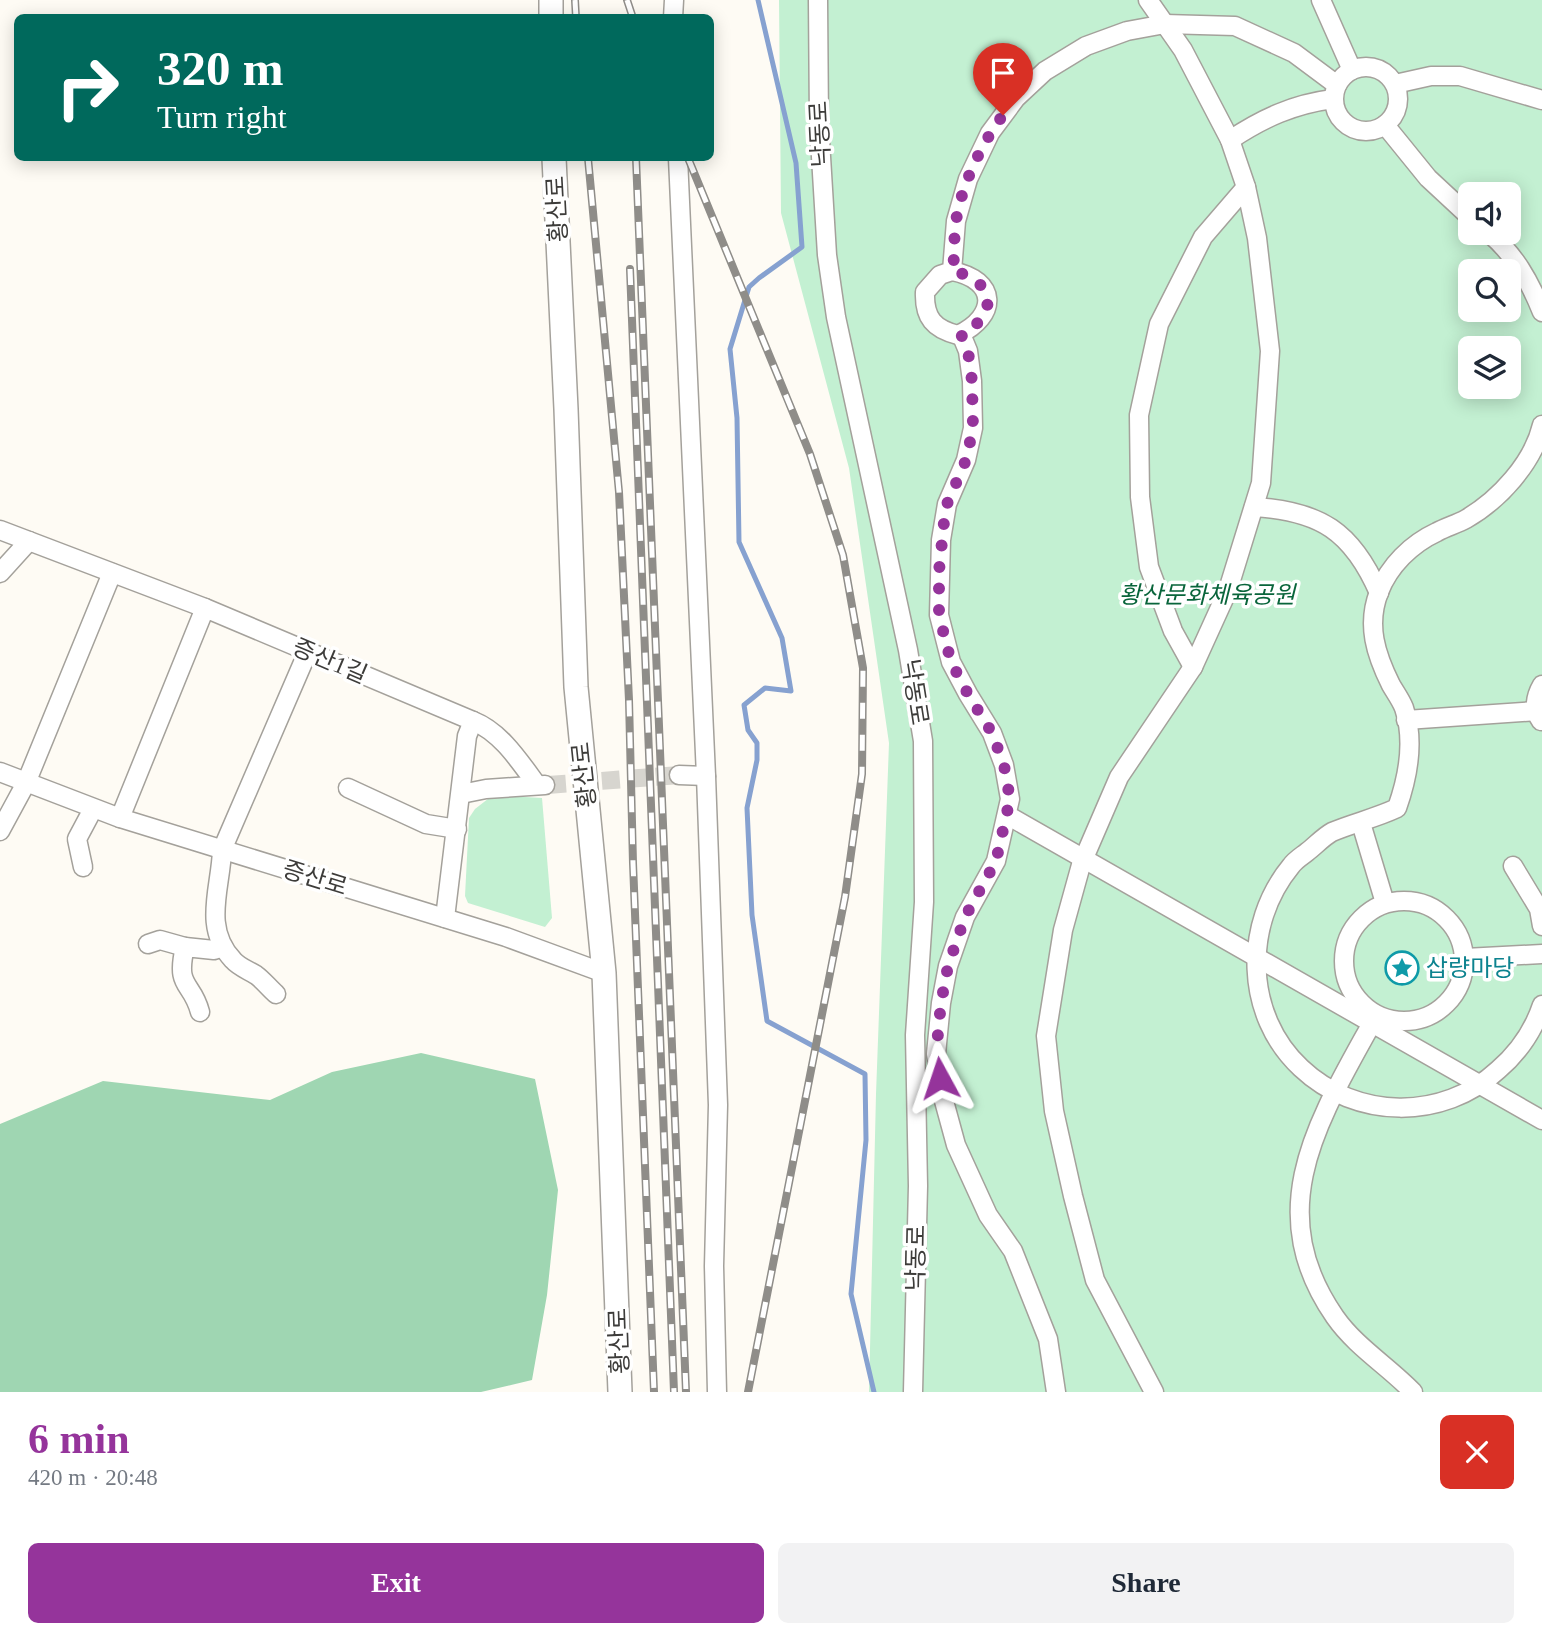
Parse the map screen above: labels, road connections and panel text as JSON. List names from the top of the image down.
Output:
{
  "streets": {
    "main road": ["황산로"],
    "street": ["낙동로", "증산1길", "증산로"]
  },
  "crossings": [
    ["황산로", "증산로"]
  ],
  "parks": ["황산문화체육공원"],
  "places": {
    "place": ["삽량마당"]
  },
  "page": {
    "turn": ["320 m", "Turn right"],
    "heading": ["6 min", "420 m · 20:48"],
    "buttons": ["Exit", "Share"]
  }
}
